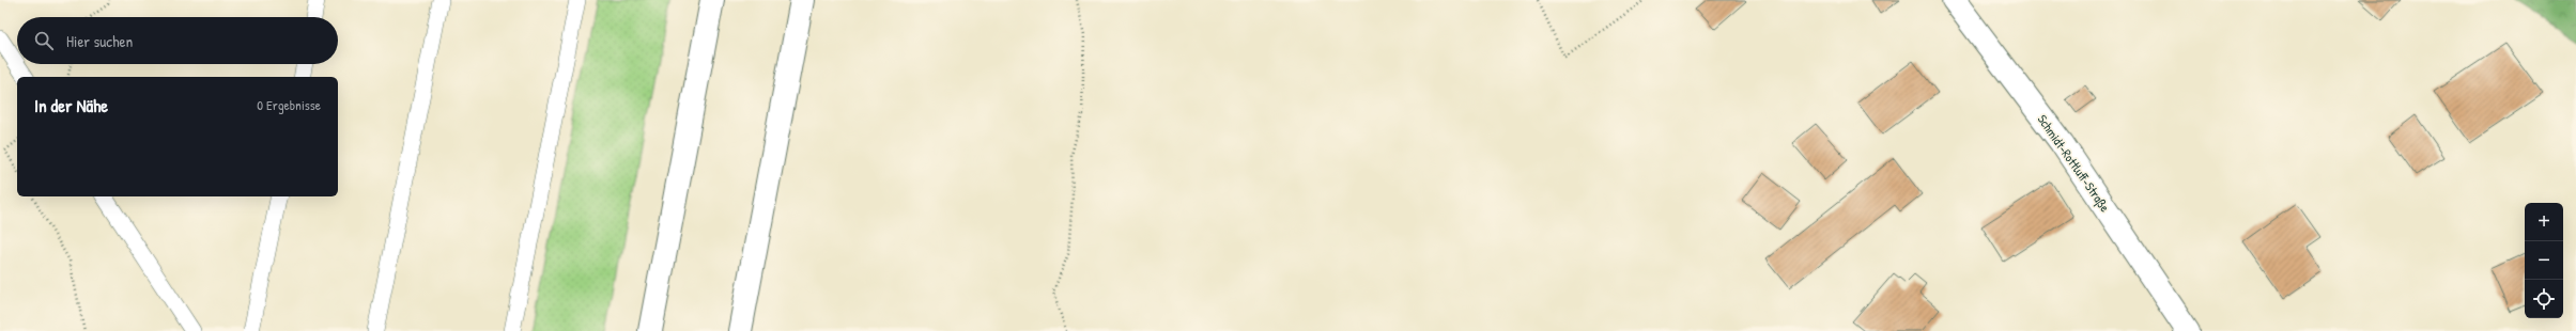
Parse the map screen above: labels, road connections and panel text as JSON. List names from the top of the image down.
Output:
{
  "streets": {
    "main road": ["Schmidt-Rottluff-Straße"]
  },
  "page": {
    "search": "Hier suchen",
    "heading": ["In der Nähe", "0 Ergebnisse"],
    "map_buttons": ["+", "−"]
  }
}
